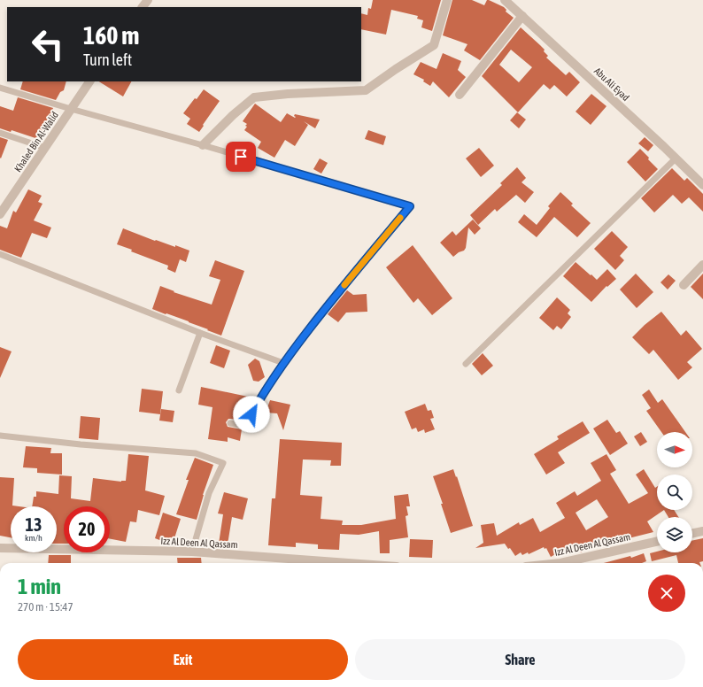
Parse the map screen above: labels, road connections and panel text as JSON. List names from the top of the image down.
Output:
{
  "streets": {
    "street": ["Abu Ali Eyad", "Khaled Bin Al-Walid", "Izz Al Deen Al Qassam"]
  },
  "north": "right",
  "page": {
    "turn": ["160 m", "Turn left"],
    "speed": "13 km/h",
    "limit": "20",
    "heading": ["1 min", "270 m · 15:47"],
    "buttons": ["Exit", "Share"]
  }
}
